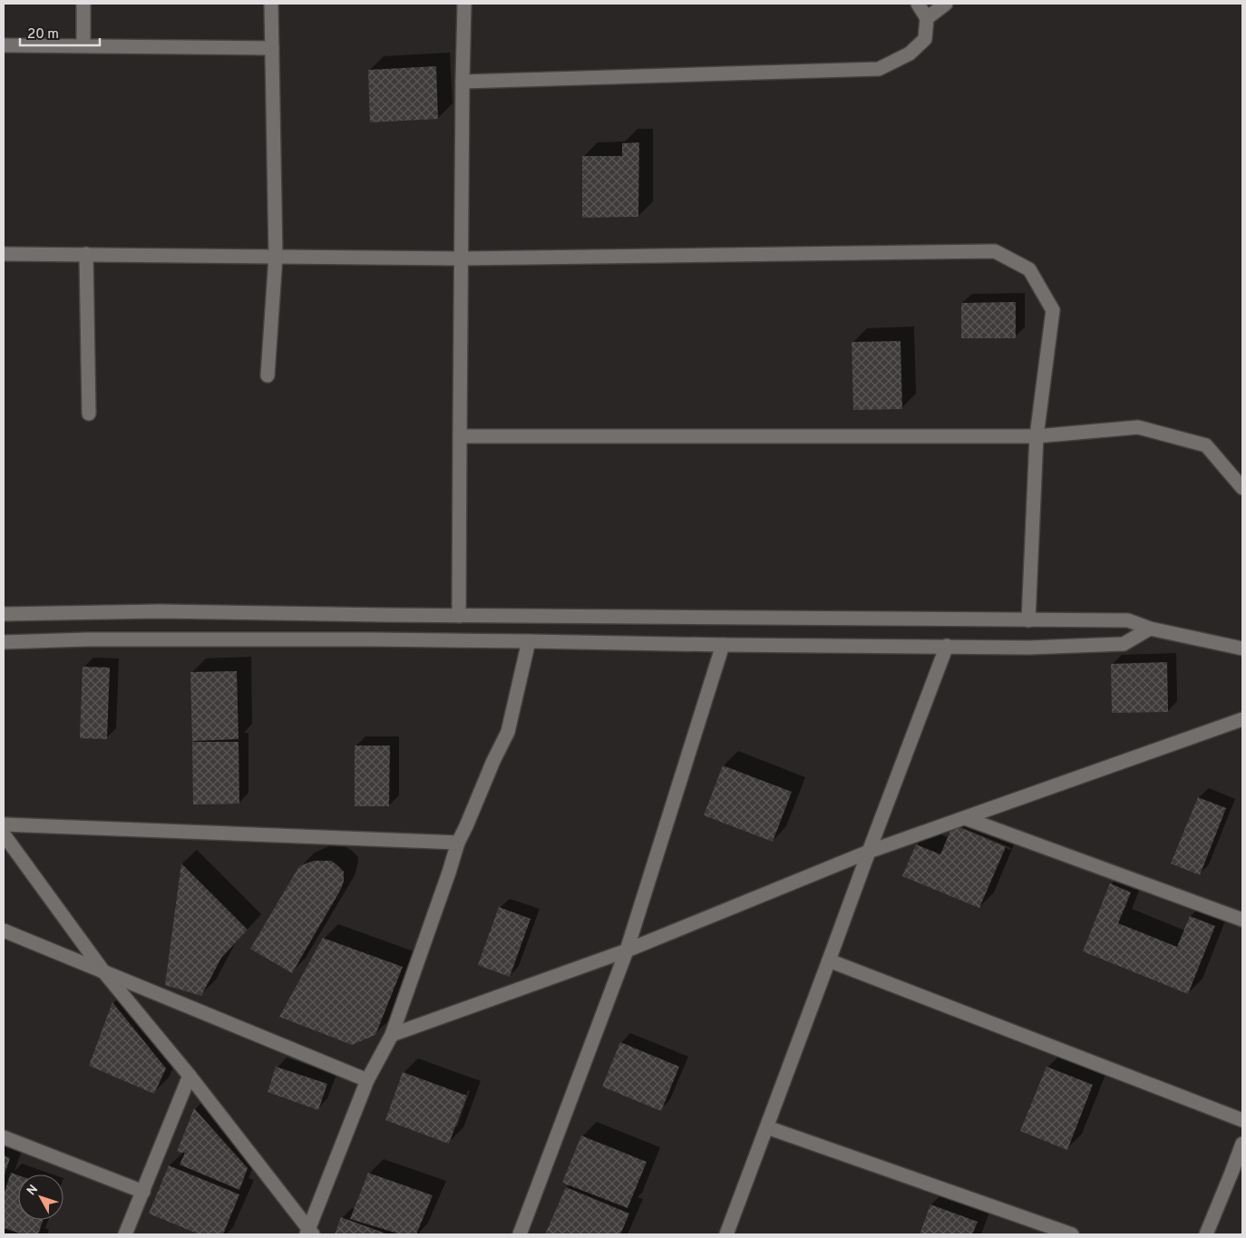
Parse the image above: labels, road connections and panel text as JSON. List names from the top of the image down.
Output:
{
  "scale_bar": "20 m",
  "north": "top left"
}
